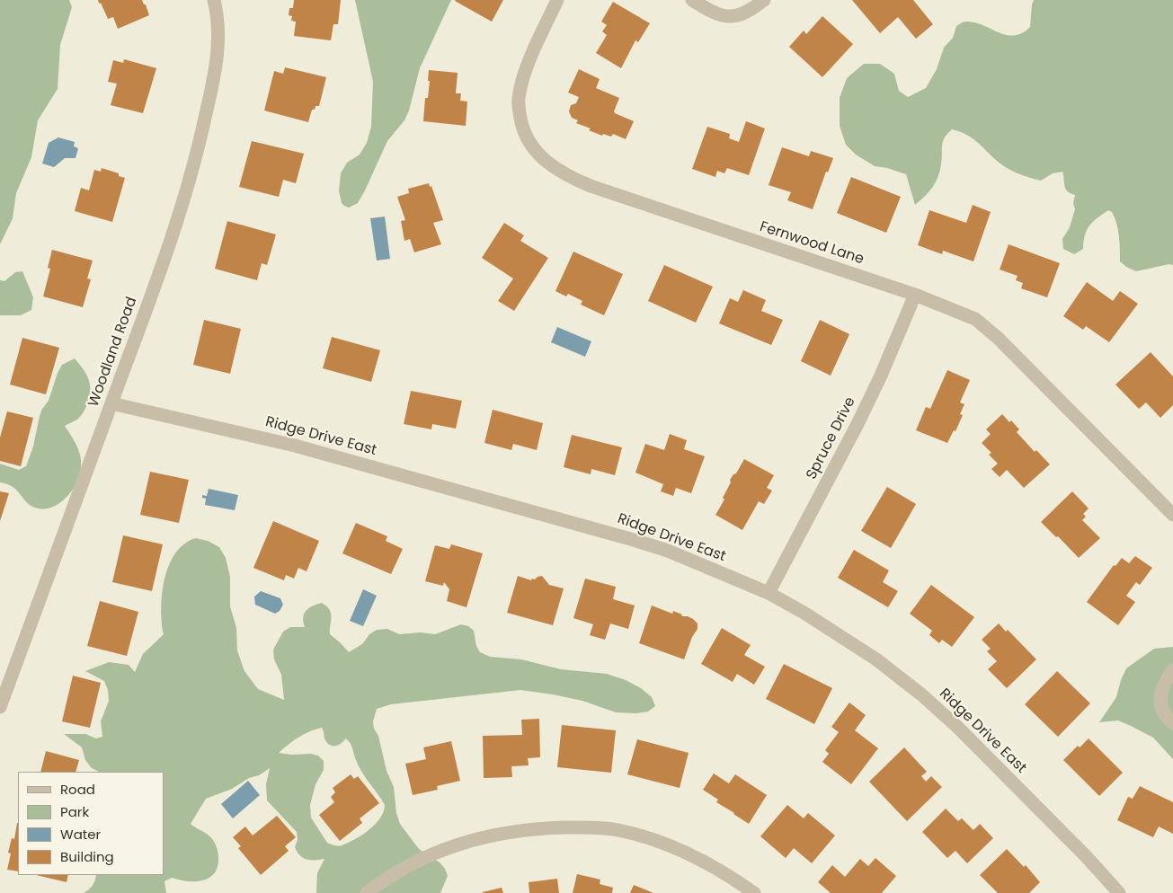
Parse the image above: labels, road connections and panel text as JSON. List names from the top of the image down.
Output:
{
  "streets": {
    "street": [
      "Fernwood Lane",
      "Woodland Road",
      "Ridge Drive East",
      "Spruce Drive"
    ]
  },
  "crossings": [
    ["Fernwood Lane", "Spruce Drive"],
    ["Woodland Road", "Ridge Drive East"],
    ["Ridge Drive East", "Spruce Drive"]
  ],
  "legend": [
    "Road",
    "Park",
    "Water",
    "Building"
  ]
}
